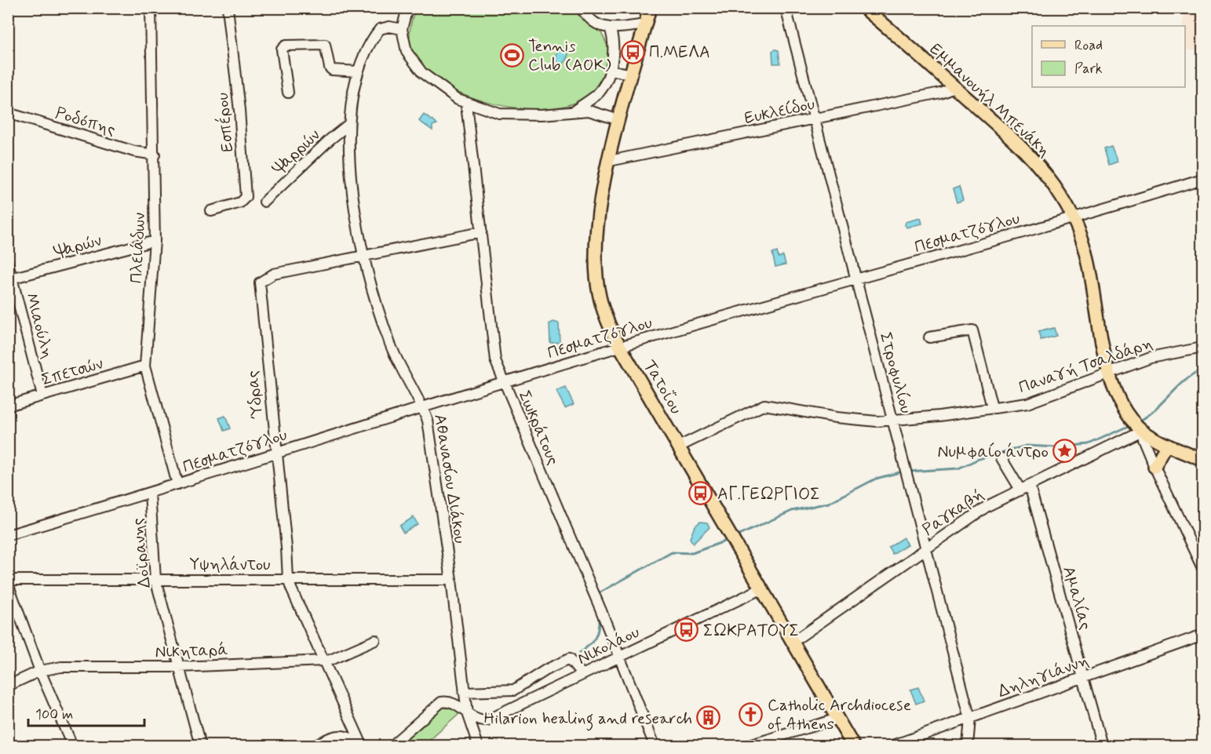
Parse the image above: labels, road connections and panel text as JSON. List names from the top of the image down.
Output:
{
  "streets": {
    "main road": ["Εμμανουήλ Μπενάκη", "Τατοΐου"],
    "street": [
      "Ευκλείδου",
      "Ροδόπης",
      "Εσπέρου",
      "Ψαρρών",
      "Πεσματζόγλου",
      "Ψαρών",
      "Πλειάδων",
      "Μιαούλη",
      "Παναγή Τσαλδάρη",
      "Σπετσών",
      "Στροφυλίου",
      "Ύδρας",
      "Σωκράτους",
      "Αθανασίου Διάκου",
      "Ραγκαβή",
      "Δοϊρανης",
      "Υψηλάντου",
      "Αμαλίας",
      "Νικολάου",
      "Νικηταρά",
      "Δηληγιάννη"
    ]
  },
  "crossings": [
    ["Εμμανουήλ Μπενάκη", "Ευκλείδου"],
    ["Εμμανουήλ Μπενάκη", "Πεσματζόγλου"],
    ["Εμμανουήλ Μπενάκη", "Παναγή Τσαλδάρη"],
    ["Εμμανουήλ Μπενάκη", "Ραγκαβή"],
    ["Ευκλείδου", "Στροφυλίου"],
    ["Ευκλείδου", "Τατοΐου"],
    ["Ροδόπης", "Πλειάδων"],
    ["Ψαρρών", "Αθανασίου Διάκου"],
    ["Πεσματζόγλου", "Πλειάδων"],
    ["Πεσματζόγλου", "Στροφυλίου"],
    ["Πεσματζόγλου", "Τατοΐου"],
    ["Πεσματζόγλου", "Ύδρας"],
    ["Πεσματζόγλου", "Σωκράτους"],
    ["Πεσματζόγλου", "Αθανασίου Διάκου"],
    ["Πεσματζόγλου", "Δοϊρανης"],
    ["Ψαρών", "Πλειάδων"],
    ["Ψαρών", "Μιαούλη"],
    ["Πλειάδων", "Σπετσών"],
    ["Μιαούλη", "Σπετσών"],
    ["Παναγή Τσαλδάρη", "Στροφυλίου"],
    ["Παναγή Τσαλδάρη", "Τατοΐου"],
    ["Στροφυλίου", "Ραγκαβή"],
    ["Στροφυλίου", "Δηληγιάννη"],
    ["Τατοΐου", "Ραγκαβή"],
    ["Τατοΐου", "Νικολάου"],
    ["Ύδρας", "Σωκράτους"],
    ["Ύδρας", "Αθανασίου Διάκου"],
    ["Ύδρας", "Υψηλάντου"],
    ["Ύδρας", "Νικηταρά"],
    ["Σωκράτους", "Νικολάου"],
    ["Αθανασίου Διάκου", "Υψηλάντου"],
    ["Αθανασίου Διάκου", "Νικολάου"],
    ["Ραγκαβή", "Αμαλίας"],
    ["Δοϊρανης", "Υψηλάντου"],
    ["Δοϊρανης", "Νικηταρά"],
    ["Αμαλίας", "Δηληγιάννη"]
  ],
  "places": {
    "bus stop": ["Π.ΜΕΛΑ", "ΑΓ.ΓΕΩΡΓΙΟΣ", "ΣΩΚΡΑΤΟΥΣ"],
    "sports": ["Tennis Club (AOK)"],
    "place": ["Νυμφαίο άντρο"],
    "church": ["Catholic Archdiocese of Athens"],
    "building": ["Hilarion healing and research"]
  },
  "legend": ["Road", "Park"],
  "scale_bar": "100 m"
}
